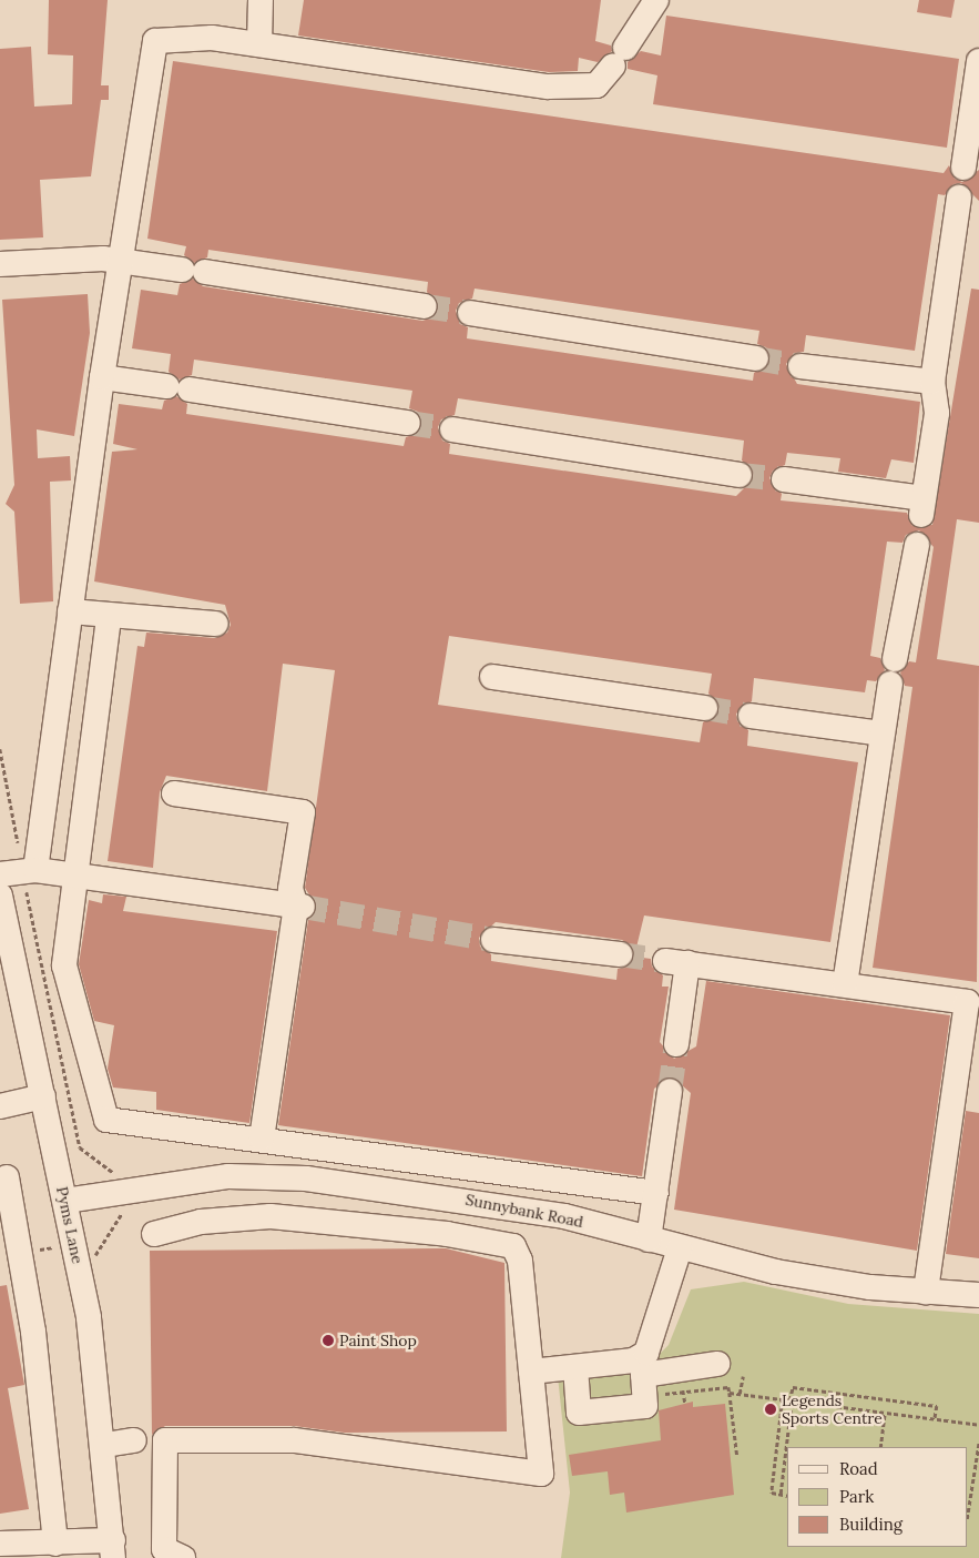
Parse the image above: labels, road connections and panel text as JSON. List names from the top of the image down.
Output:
{
  "streets": {
    "lane": ["Sunnybank Road", "Pyms Lane"]
  },
  "crossings": [
    ["Sunnybank Road", "Pyms Lane"]
  ],
  "places": ["Paint Shop", "Legends Sports Centre"],
  "legend": ["Road", "Park", "Building"]
}
